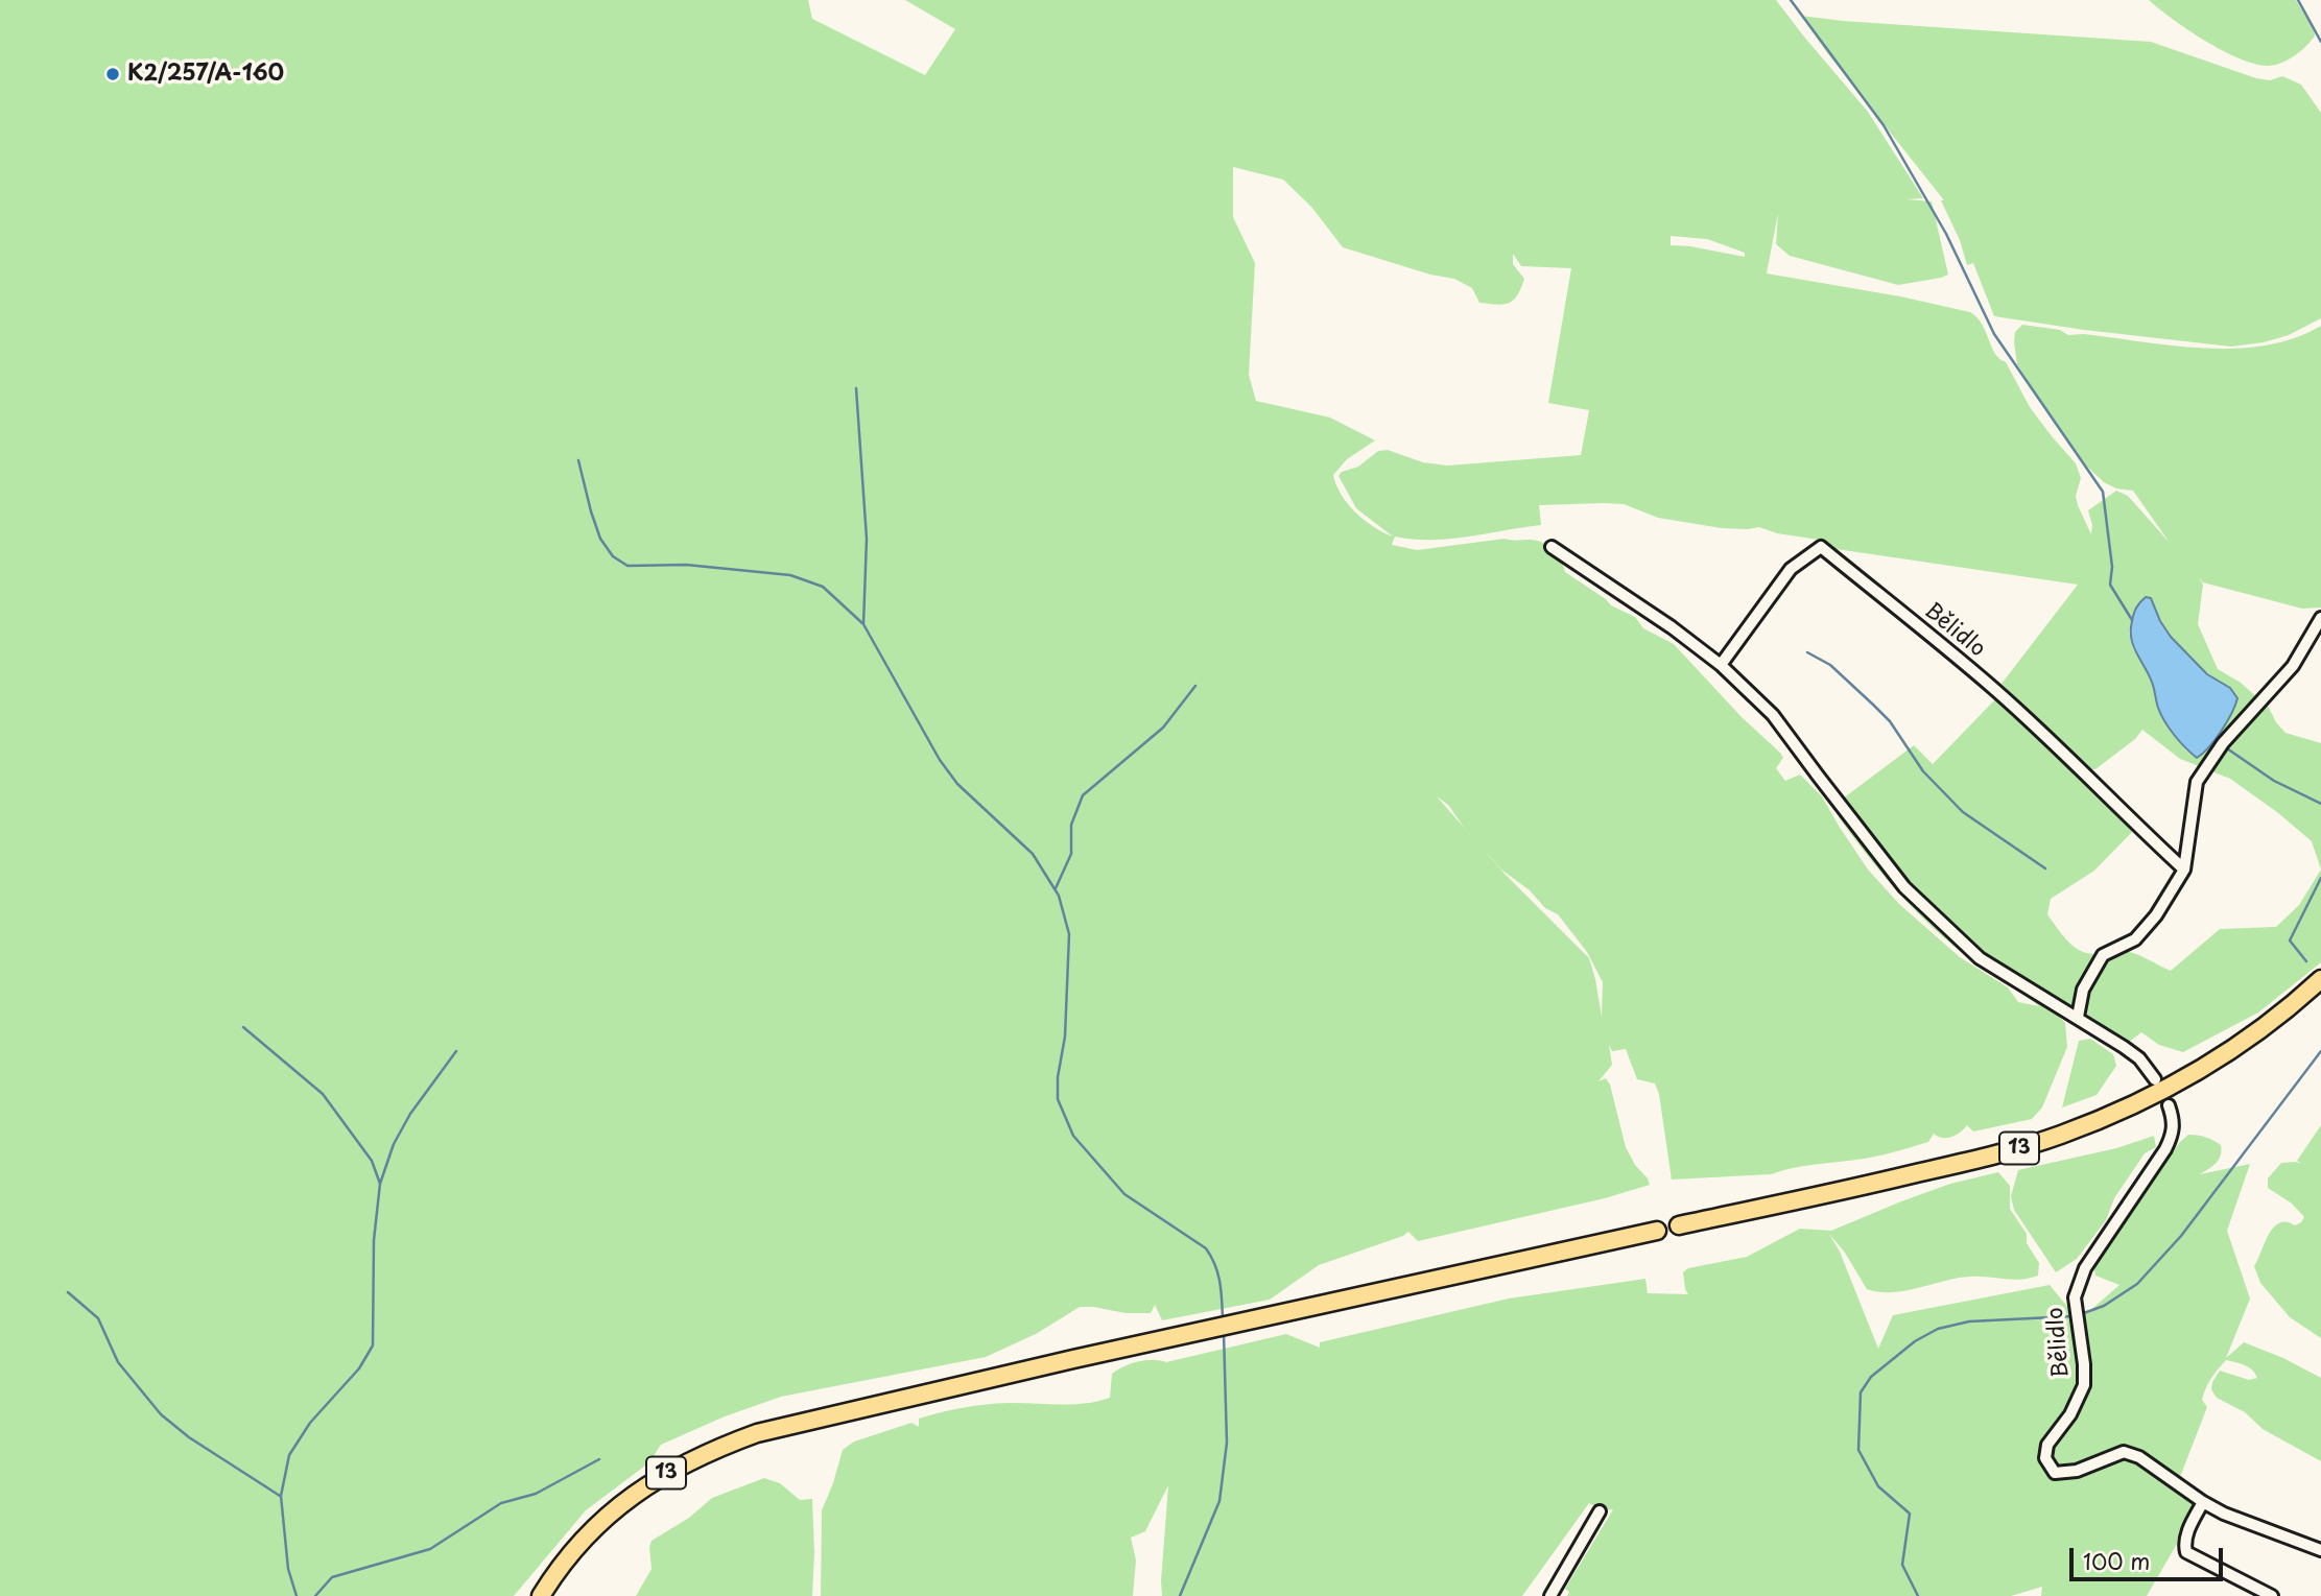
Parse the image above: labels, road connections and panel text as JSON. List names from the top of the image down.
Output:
{
  "streets": {
    "main road": ["13"],
    "street": ["Bělidlo"]
  },
  "places": ["K2/257/A-160"],
  "scale_bar": "100 m"
}
